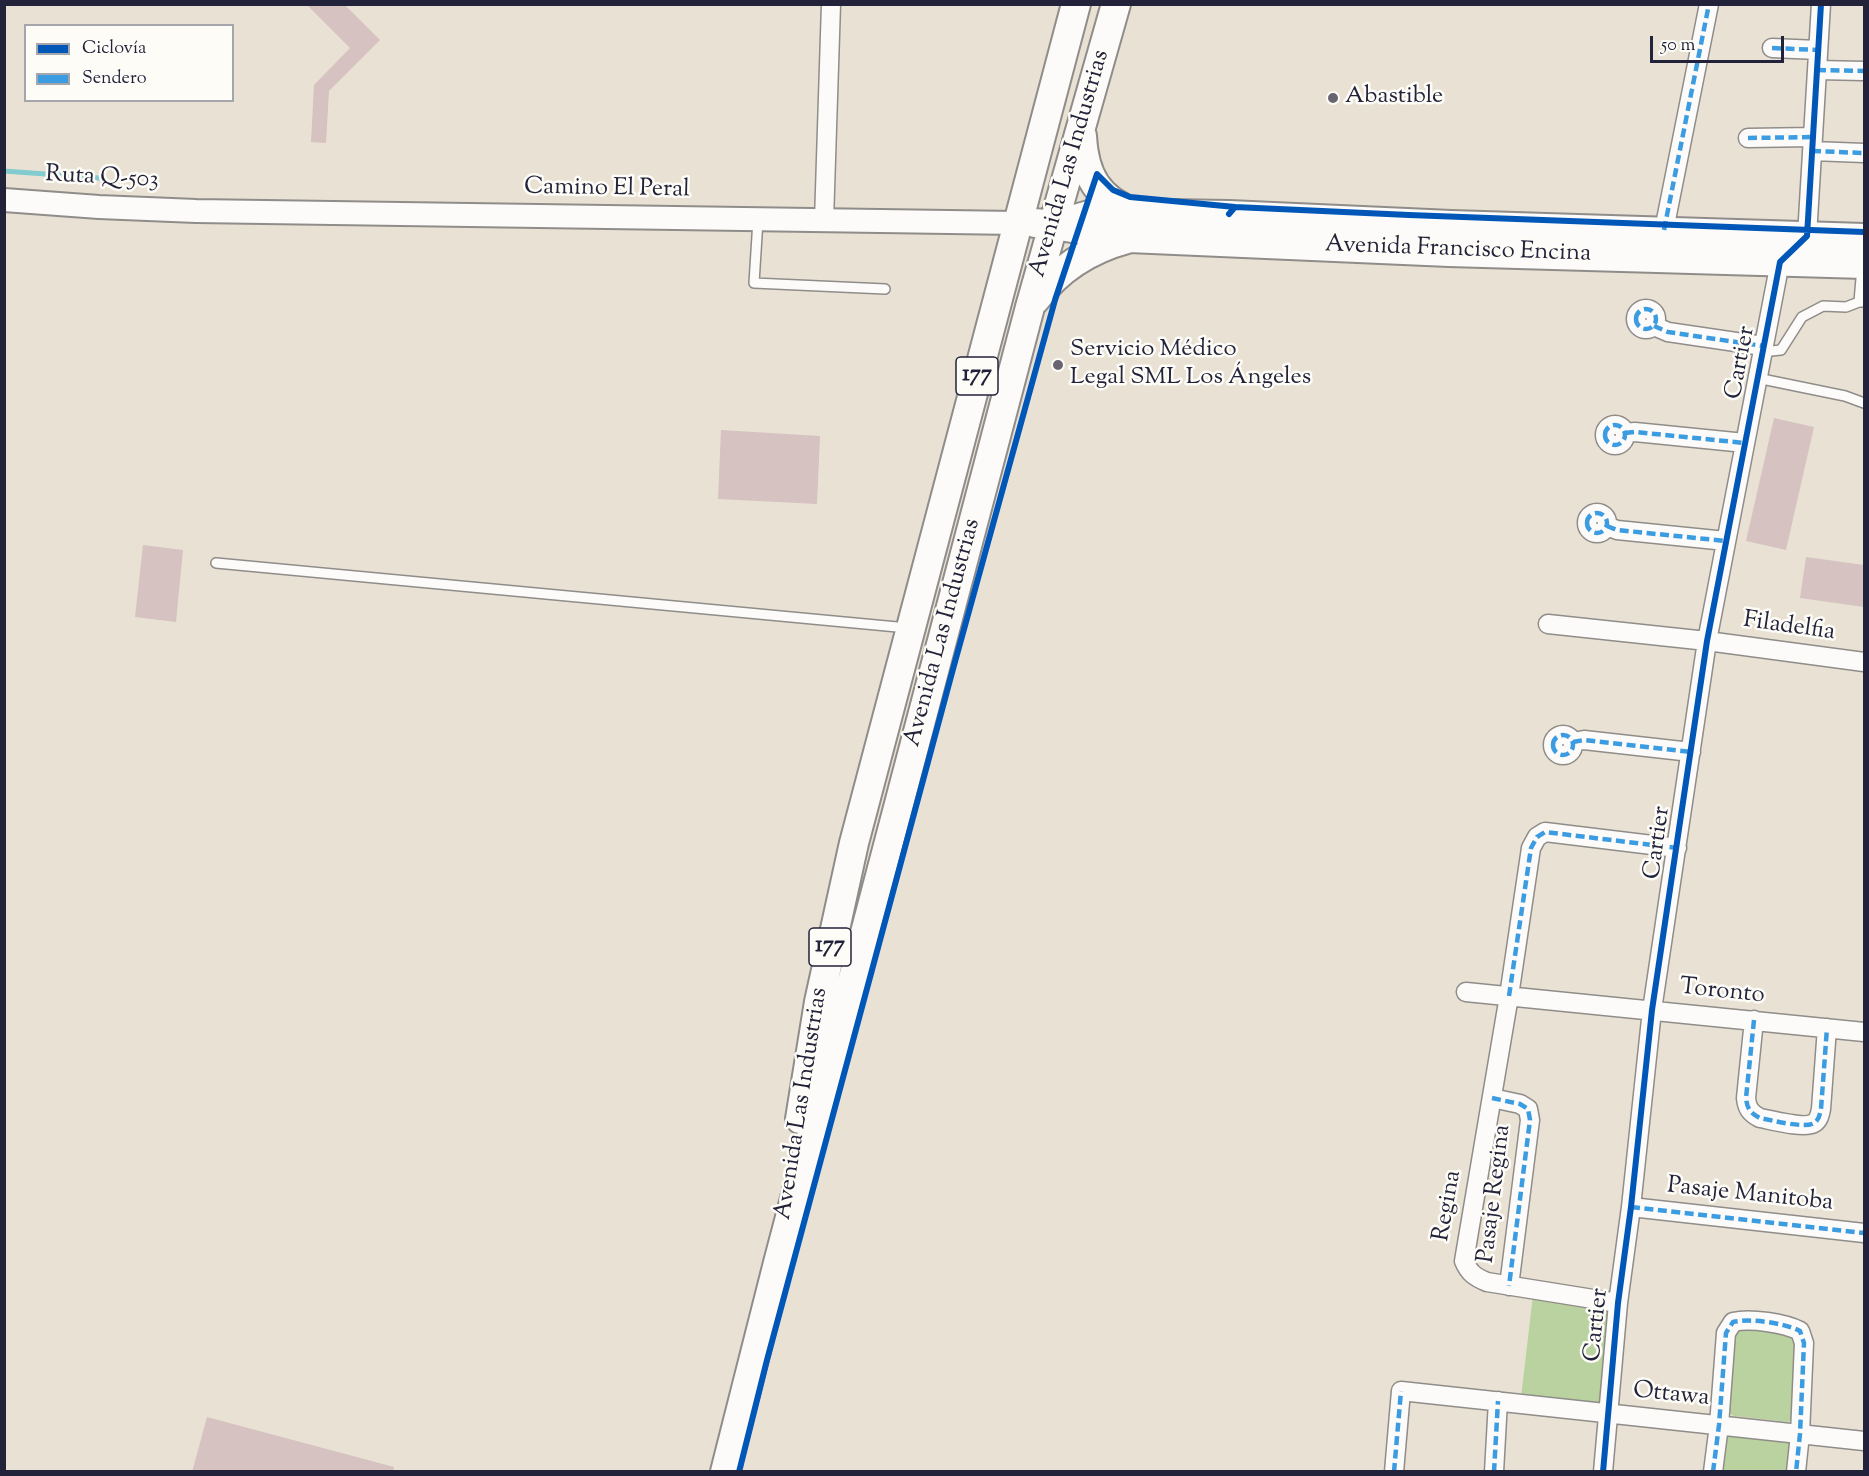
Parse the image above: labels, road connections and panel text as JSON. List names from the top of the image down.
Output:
{
  "streets": {
    "main road": ["Avenida Las Industrias", "Avenida Francisco Encina", "177"],
    "street": [
      "Ruta Q-503",
      "Camino El Peral",
      "Cartier",
      "Filadelfia",
      "Toronto",
      "Pasaje Regina",
      "Pasaje Manitoba",
      "Regina",
      "Ottawa"
    ]
  },
  "crossings": [
    ["Avenida Las Industrias", "Camino El Peral"],
    ["Avenida Las Industrias", "Avenida Francisco Encina"],
    ["Ruta Q-503", "Camino El Peral"],
    ["Camino El Peral", "Avenida Francisco Encina"],
    ["Avenida Francisco Encina", "Cartier"],
    ["Cartier", "Filadelfia"],
    ["Cartier", "Toronto"],
    ["Cartier", "Pasaje Manitoba"],
    ["Cartier", "Regina"],
    ["Cartier", "Ottawa"],
    ["Toronto", "Regina"],
    ["Pasaje Regina", "Regina"]
  ],
  "places": ["Abastible", "Servicio Médico Legal SML Los Ángeles"],
  "legend": ["Ciclovía", "Sendero"],
  "scale_bar": "50 m"
}
